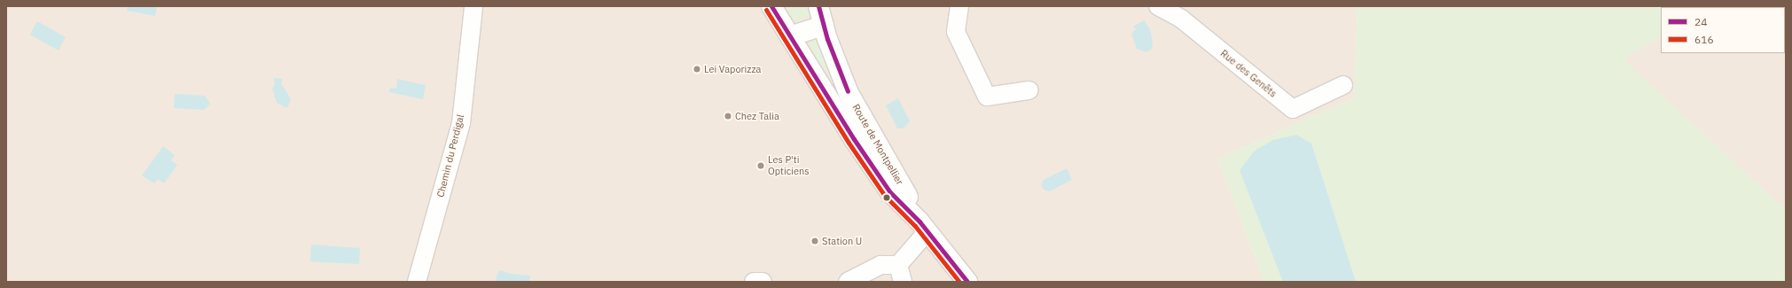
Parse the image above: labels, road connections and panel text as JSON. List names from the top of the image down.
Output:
{
  "streets": {
    "street": ["Rue des Genêts", "Route de Montpellier", "Chemin du Perdigal"]
  },
  "places": [
    "Lei Vaporizza",
    "Chez Talia",
    "Les P'ti Opticiens",
    "Station U"
  ],
  "lines": ["transit line 24", "transit line 616"],
  "legend": ["24", "616"]
}
